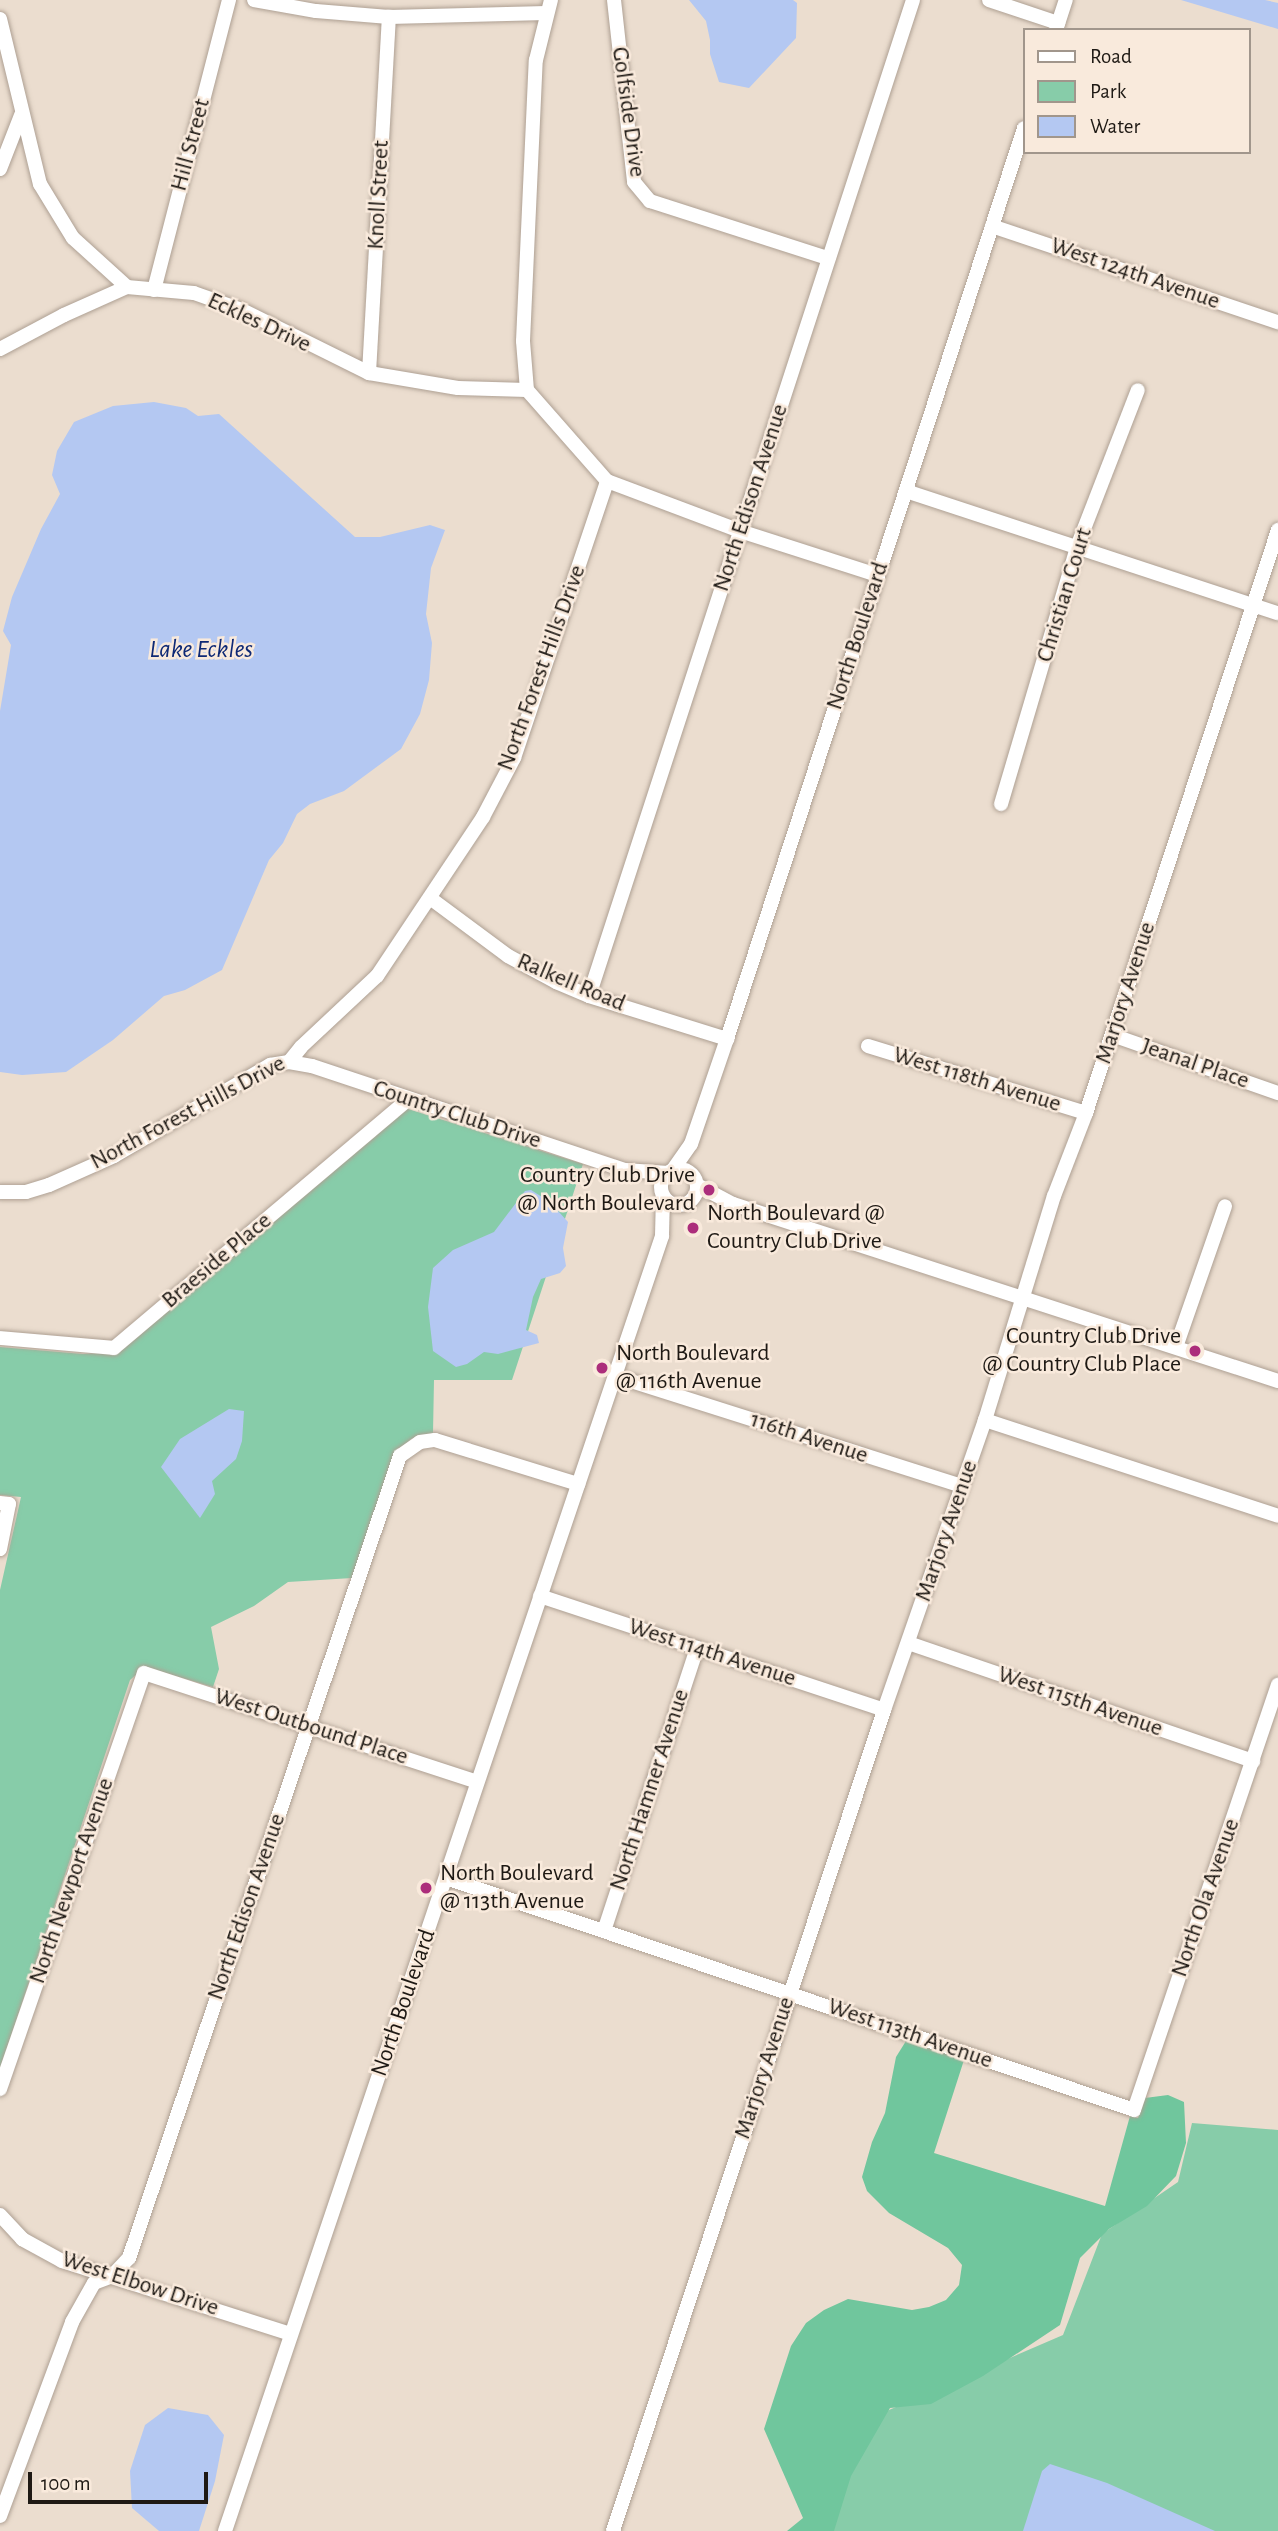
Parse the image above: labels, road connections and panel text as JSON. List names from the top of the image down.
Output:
{
  "streets": {
    "street": [
      "Golfside Drive",
      "Hill Street",
      "Knoll Street",
      "West 124th Avenue",
      "Eckles Drive",
      "North Edison Avenue",
      "Christian Court",
      "North Boulevard",
      "North Forest Hills Drive",
      "Ralkell Road",
      "Marjory Avenue",
      "Jeanal Place",
      "West 118th Avenue",
      "Country Club Drive",
      "Braeside Place",
      "116th Avenue",
      "West 114th Avenue",
      "West 115th Avenue",
      "West Outbound Place",
      "North Hamner Avenue",
      "North Newport Avenue",
      "North Ola Avenue",
      "West 113th Avenue",
      "West Elbow Drive"
    ]
  },
  "crossings": [
    ["Golfside Drive", "North Edison Avenue"],
    ["Hill Street", "Eckles Drive"],
    ["Knoll Street", "Eckles Drive"],
    ["West 124th Avenue", "North Boulevard"],
    ["North Edison Avenue", "North Boulevard"],
    ["North Edison Avenue", "Ralkell Road"],
    ["North Edison Avenue", "West Outbound Place"],
    ["North Edison Avenue", "West Elbow Drive"],
    ["North Boulevard", "Ralkell Road"],
    ["North Boulevard", "Country Club Drive"],
    ["North Boulevard", "116th Avenue"],
    ["North Boulevard", "West 114th Avenue"],
    ["North Boulevard", "West Outbound Place"],
    ["North Boulevard", "West 113th Avenue"],
    ["North Boulevard", "West Elbow Drive"],
    ["North Forest Hills Drive", "Ralkell Road"],
    ["North Forest Hills Drive", "Country Club Drive"],
    ["Marjory Avenue", "Jeanal Place"],
    ["Marjory Avenue", "West 118th Avenue"],
    ["Marjory Avenue", "116th Avenue"],
    ["Marjory Avenue", "West 114th Avenue"],
    ["Marjory Avenue", "West 115th Avenue"],
    ["Marjory Avenue", "West 113th Avenue"],
    ["Country Club Drive", "Braeside Place"],
    ["West 114th Avenue", "North Hamner Avenue"],
    ["West 115th Avenue", "North Ola Avenue"],
    ["West Outbound Place", "North Newport Avenue"],
    ["North Hamner Avenue", "West 113th Avenue"],
    ["North Ola Avenue", "West 113th Avenue"]
  ],
  "water": ["Lake Eckles"],
  "places": [
    "Country Club Drive @ North Boulevard",
    "North Boulevard @ Country Club Drive",
    "Country Club Drive @ Country Club Place",
    "North Boulevard @ 116th Avenue",
    "North Boulevard @ 113th Avenue"
  ],
  "legend": ["Road", "Park", "Water"],
  "scale_bar": "100 m"
}
